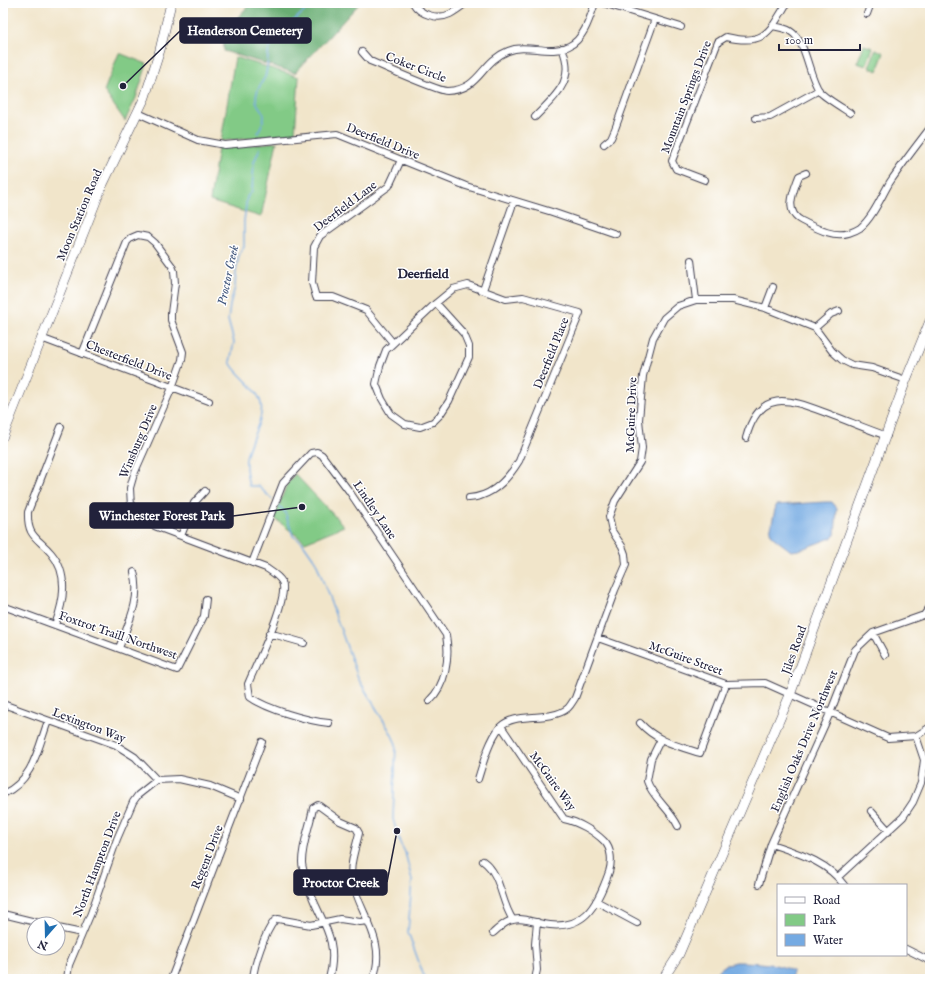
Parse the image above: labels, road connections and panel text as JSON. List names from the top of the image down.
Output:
{
  "streets": {
    "street": [
      "Coker Circle",
      "Mountain Springs Drive",
      "Deerfield Drive",
      "Deerfield Lane",
      "Moon Station Road",
      "Deerfield Place",
      "Chesterfield Drive",
      "McGuire Drive",
      "Winsburg Drive",
      "Lindley Lane",
      "Foxtrot Traill Northwest",
      "Jiles Road",
      "McGuire Street",
      "Lexington Way",
      "English Oaks Drive Northwest",
      "McGuire Way",
      "Regent Drive",
      "North Hampton Drive"
    ]
  },
  "crossings": [
    ["Deerfield Drive", "Deerfield Lane"],
    ["Deerfield Drive", "Moon Station Road"],
    ["Deerfield Lane", "Deerfield Place"],
    ["Moon Station Road", "Chesterfield Drive"],
    ["Chesterfield Drive", "Winsburg Drive"],
    ["McGuire Drive", "McGuire Street"],
    ["McGuire Drive", "McGuire Way"],
    ["Winsburg Drive", "Lindley Lane"],
    ["Jiles Road", "McGuire Street"],
    ["McGuire Street", "English Oaks Drive Northwest"],
    ["Lexington Way", "North Hampton Drive"]
  ],
  "districts": ["Deerfield"],
  "water": ["Proctor Creek"],
  "places": ["Henderson Cemetery", "Winchester Forest Park", "Proctor Creek"],
  "legend": ["Road", "Park", "Water"],
  "scale_bar": "100 m",
  "north": "bottom"
}
